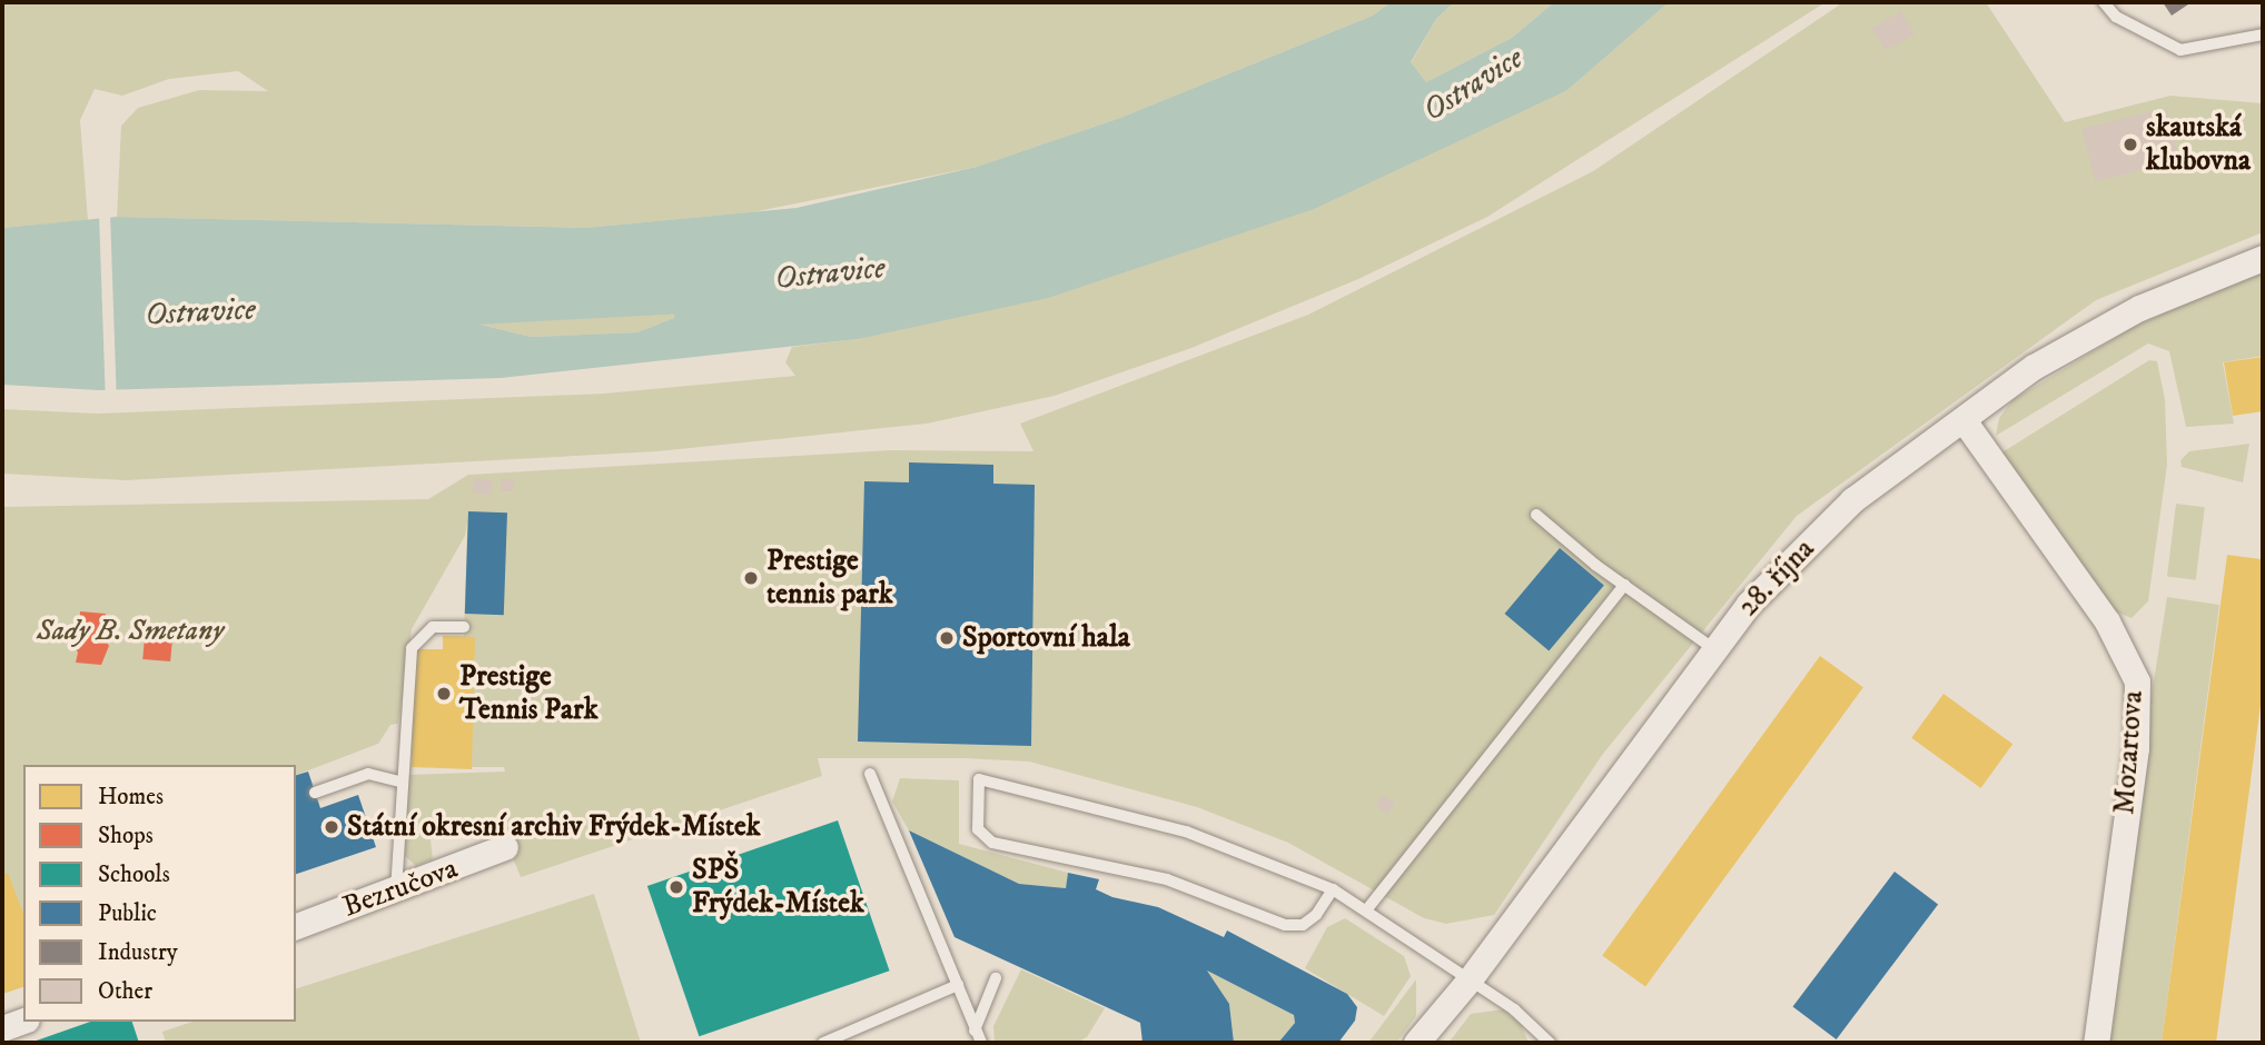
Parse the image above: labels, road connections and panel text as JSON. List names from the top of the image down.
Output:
{
  "streets": {
    "street": ["28. října", "Mozartova", "Bezručova"]
  },
  "crossings": [
    ["28. října", "Mozartova"]
  ],
  "water": ["Ostravice"],
  "parks": ["Sady B. Smetany"],
  "places": [
    "skautská klubovna",
    "Prestige tennis park",
    "Sportovní hala",
    "Prestige Tennis Park",
    "Státní okresní archiv Frýdek-Místek",
    "SPŠ Frýdek-Místek"
  ],
  "legend": [
    "Homes",
    "Shops",
    "Schools",
    "Public",
    "Industry",
    "Other"
  ]
}
